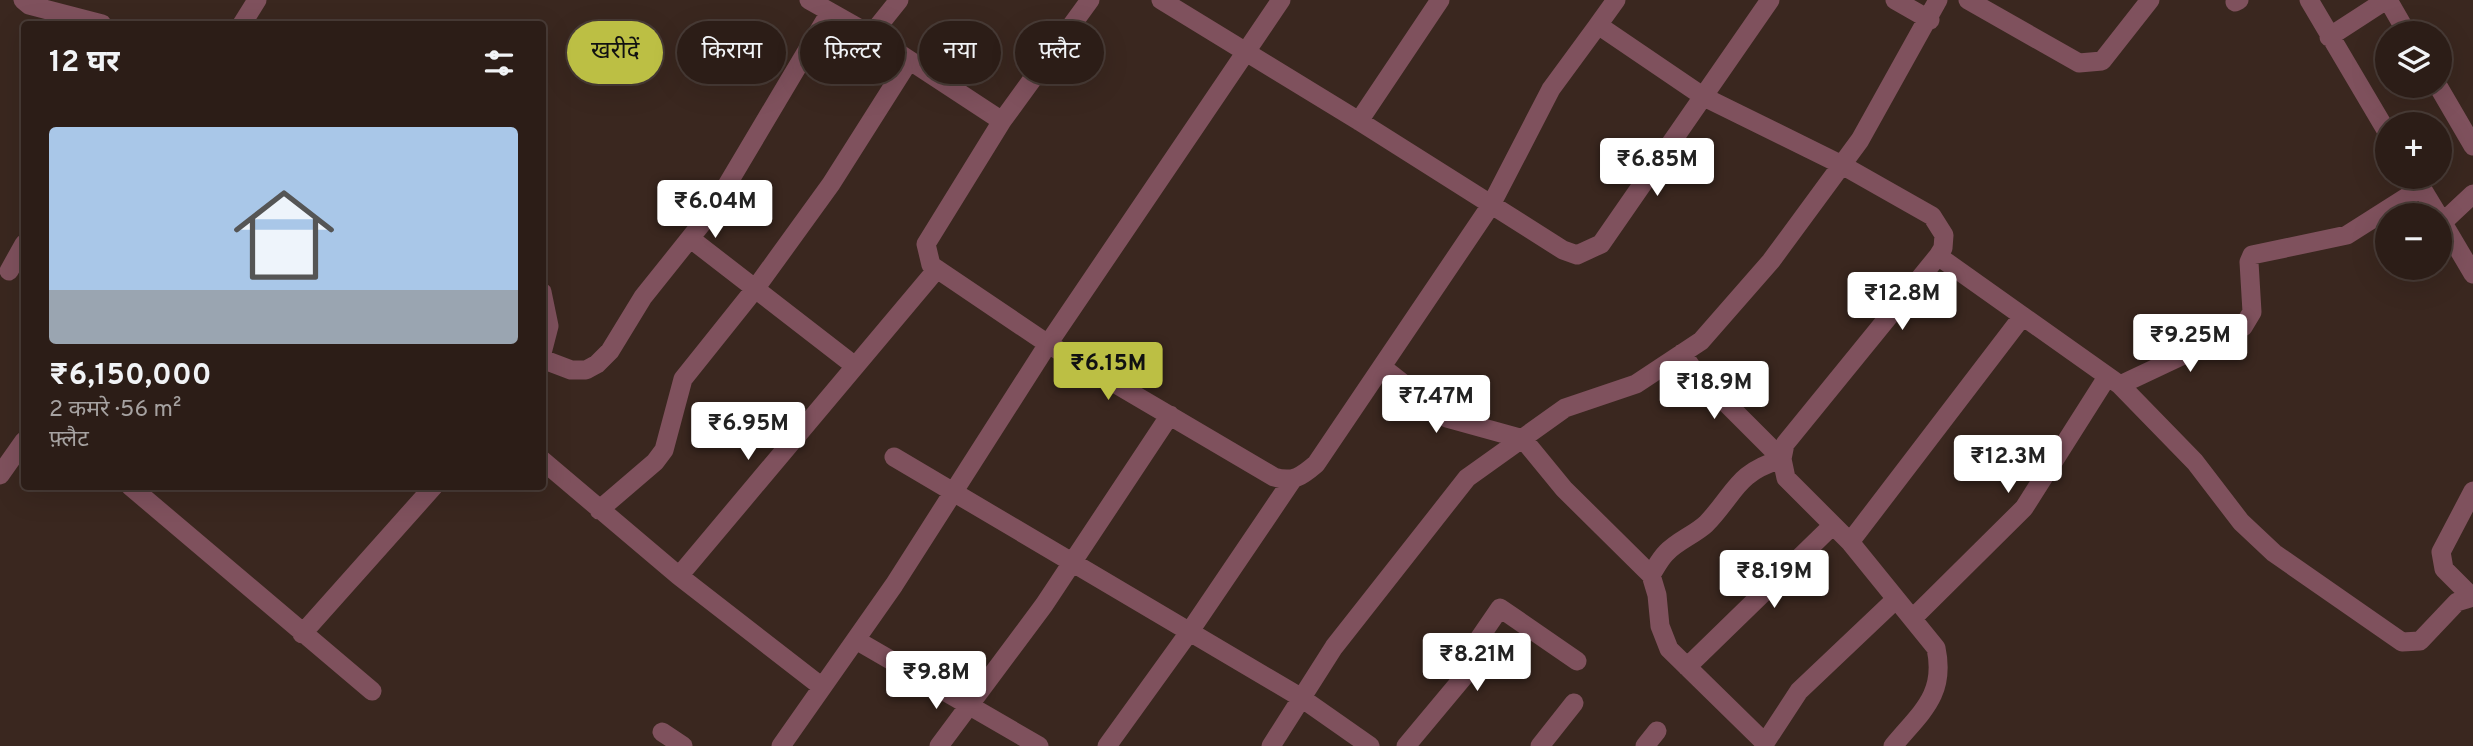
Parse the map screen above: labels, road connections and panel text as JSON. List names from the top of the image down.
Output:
{
  "page": {
    "map_buttons": ["+", "−"],
    "chip": [
      "खरीदें",
      "किराया",
      "फ़िल्टर",
      "नया",
      "फ़्लैट"
    ],
    "heading": "12 घर",
    "list": [
      {
        "name": "₹6,150,000",
        "note": "2 कमरे · 56 m² · फ़्लैट"
      }
    ],
    "price": [
      "₹6.85M",
      "₹6.04M",
      "₹12.8M",
      "₹9.25M",
      "₹6.15M",
      "₹18.9M",
      "₹7.47M",
      "₹6.95M",
      "₹12.3M",
      "₹8.19M",
      "₹8.21M",
      "₹9.8M"
    ]
  }
}
